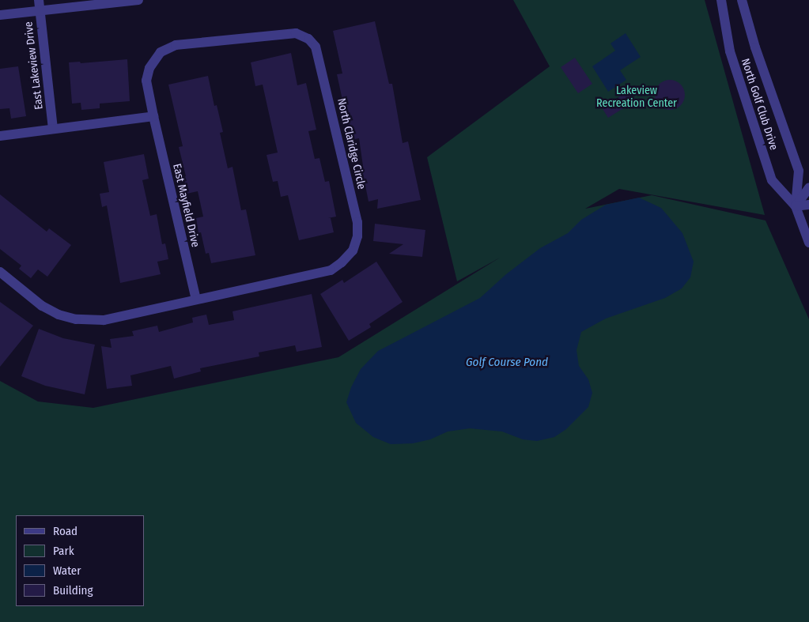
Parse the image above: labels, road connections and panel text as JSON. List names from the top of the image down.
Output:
{
  "streets": {
    "street": [
      "East Lakeview Drive",
      "North Golf Club Drive",
      "North Claridge Circle",
      "East Mayfield Drive"
    ]
  },
  "crossings": [
    ["North Claridge Circle", "East Mayfield Drive"]
  ],
  "water": ["Golf Course Pond"],
  "parks": ["Lakeview Recreation Center"],
  "legend": [
    "Road",
    "Park",
    "Water",
    "Building"
  ]
}
